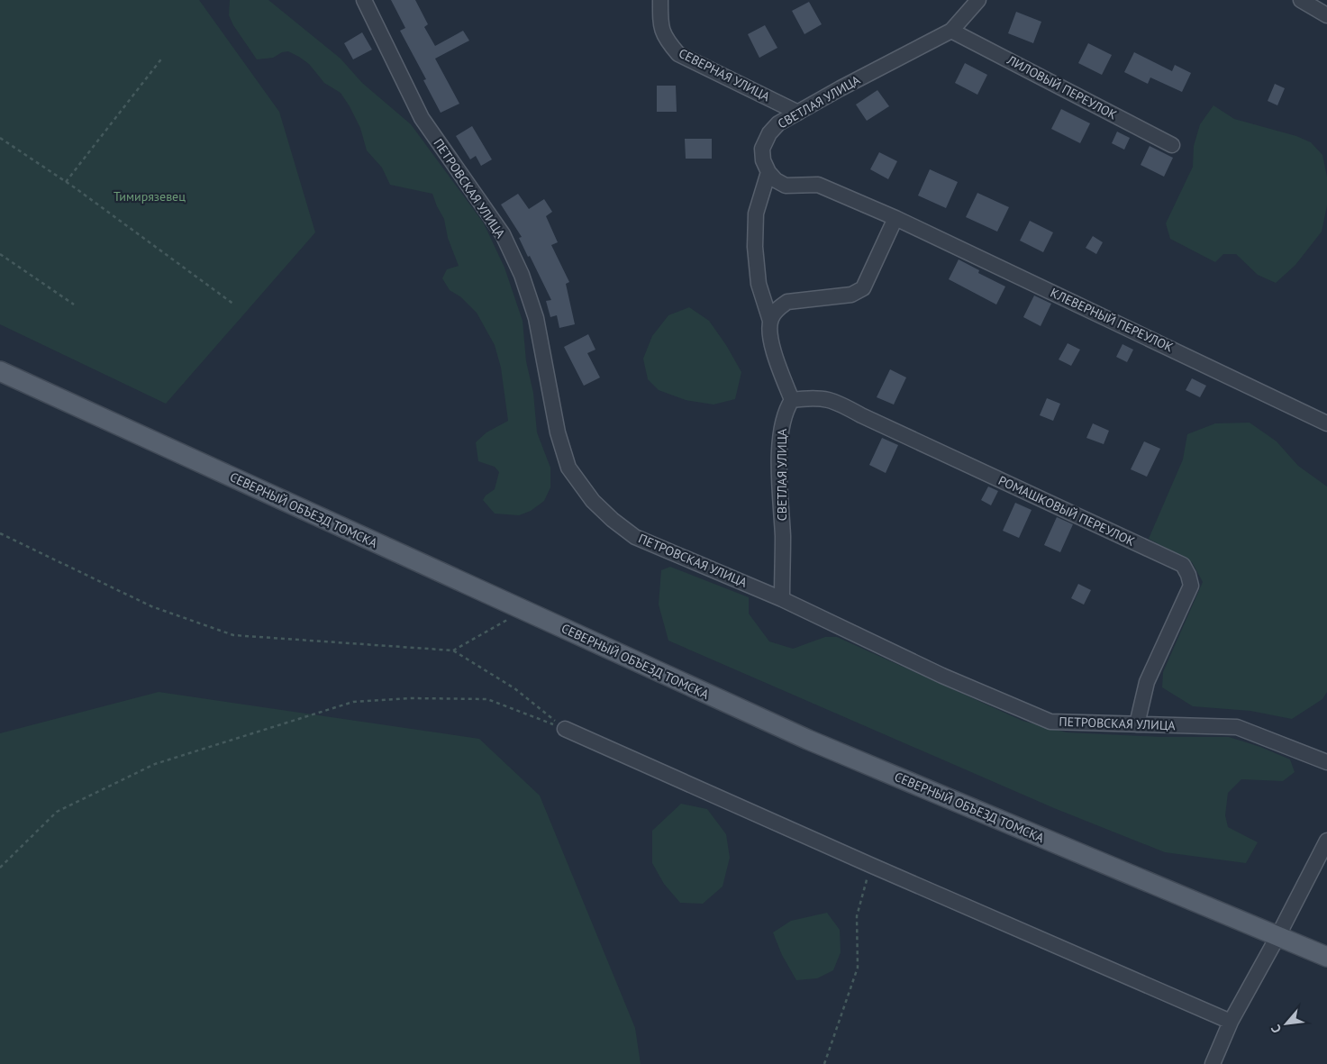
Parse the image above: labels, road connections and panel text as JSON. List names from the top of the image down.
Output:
{
  "streets": {
    "main road": ["СЕВЕРНЫЙ ОБЪЕЗД ТОМСКА"],
    "street": [
      "СЕВЕРНАЯ УЛИЦА",
      "ЛИЛОВЫЙ ПЕРЕУЛОК",
      "СВЕТЛАЯ УЛИЦА",
      "ПЕТРОВСКАЯ УЛИЦА",
      "КЛЕВЕРНЫЙ ПЕРЕУЛОК",
      "РОМАШКОВЫЙ ПЕРЕУЛОК"
    ]
  },
  "crossings": [
    ["СЕВЕРНАЯ УЛИЦА", "СВЕТЛАЯ УЛИЦА"],
    ["ЛИЛОВЫЙ ПЕРЕУЛОК", "СВЕТЛАЯ УЛИЦА"],
    ["СВЕТЛАЯ УЛИЦА", "ПЕТРОВСКАЯ УЛИЦА"],
    ["СВЕТЛАЯ УЛИЦА", "РОМАШКОВЫЙ ПЕРЕУЛОК"],
    ["ПЕТРОВСКАЯ УЛИЦА", "РОМАШКОВЫЙ ПЕРЕУЛОК"]
  ],
  "parks": ["Тимирязевец"],
  "north": "bottom left"
}
